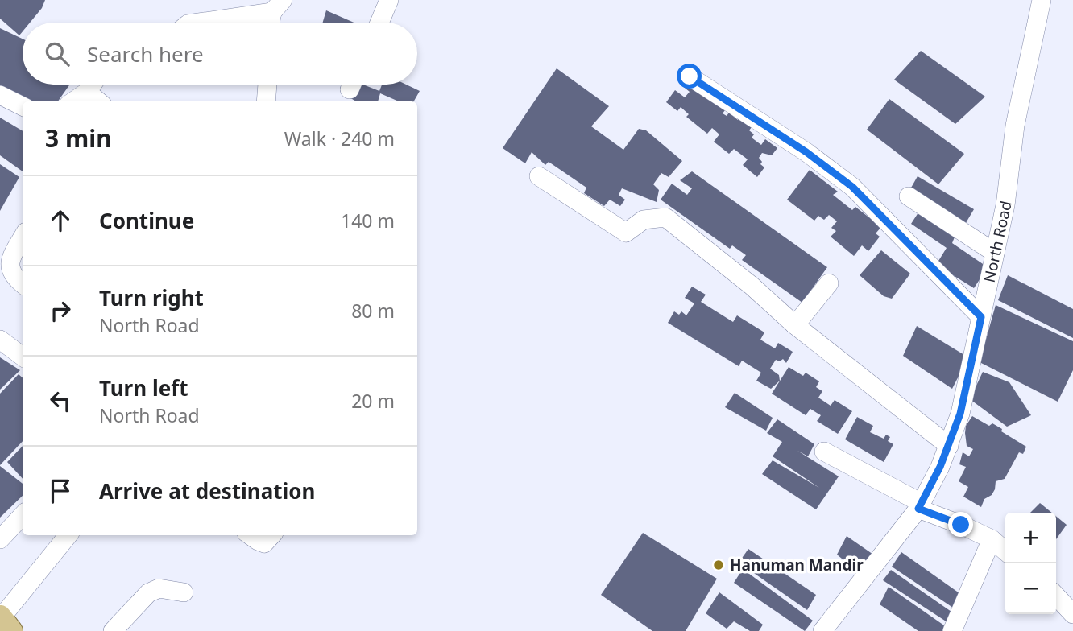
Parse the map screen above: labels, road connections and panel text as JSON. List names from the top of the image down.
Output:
{
  "streets": {
    "street": ["North Road"]
  },
  "places": ["Hanuman Mandir"],
  "page": {
    "search": "Search here",
    "heading": ["3 min", "Walk · 240 m"],
    "list": [
      ["Continue", "140 m"],
      ["Turn right", "North Road", "80 m"],
      ["Turn left", "North Road", "20 m"],
      "Arrive at destination"
    ],
    "map_buttons": ["+", "−"]
  }
}
